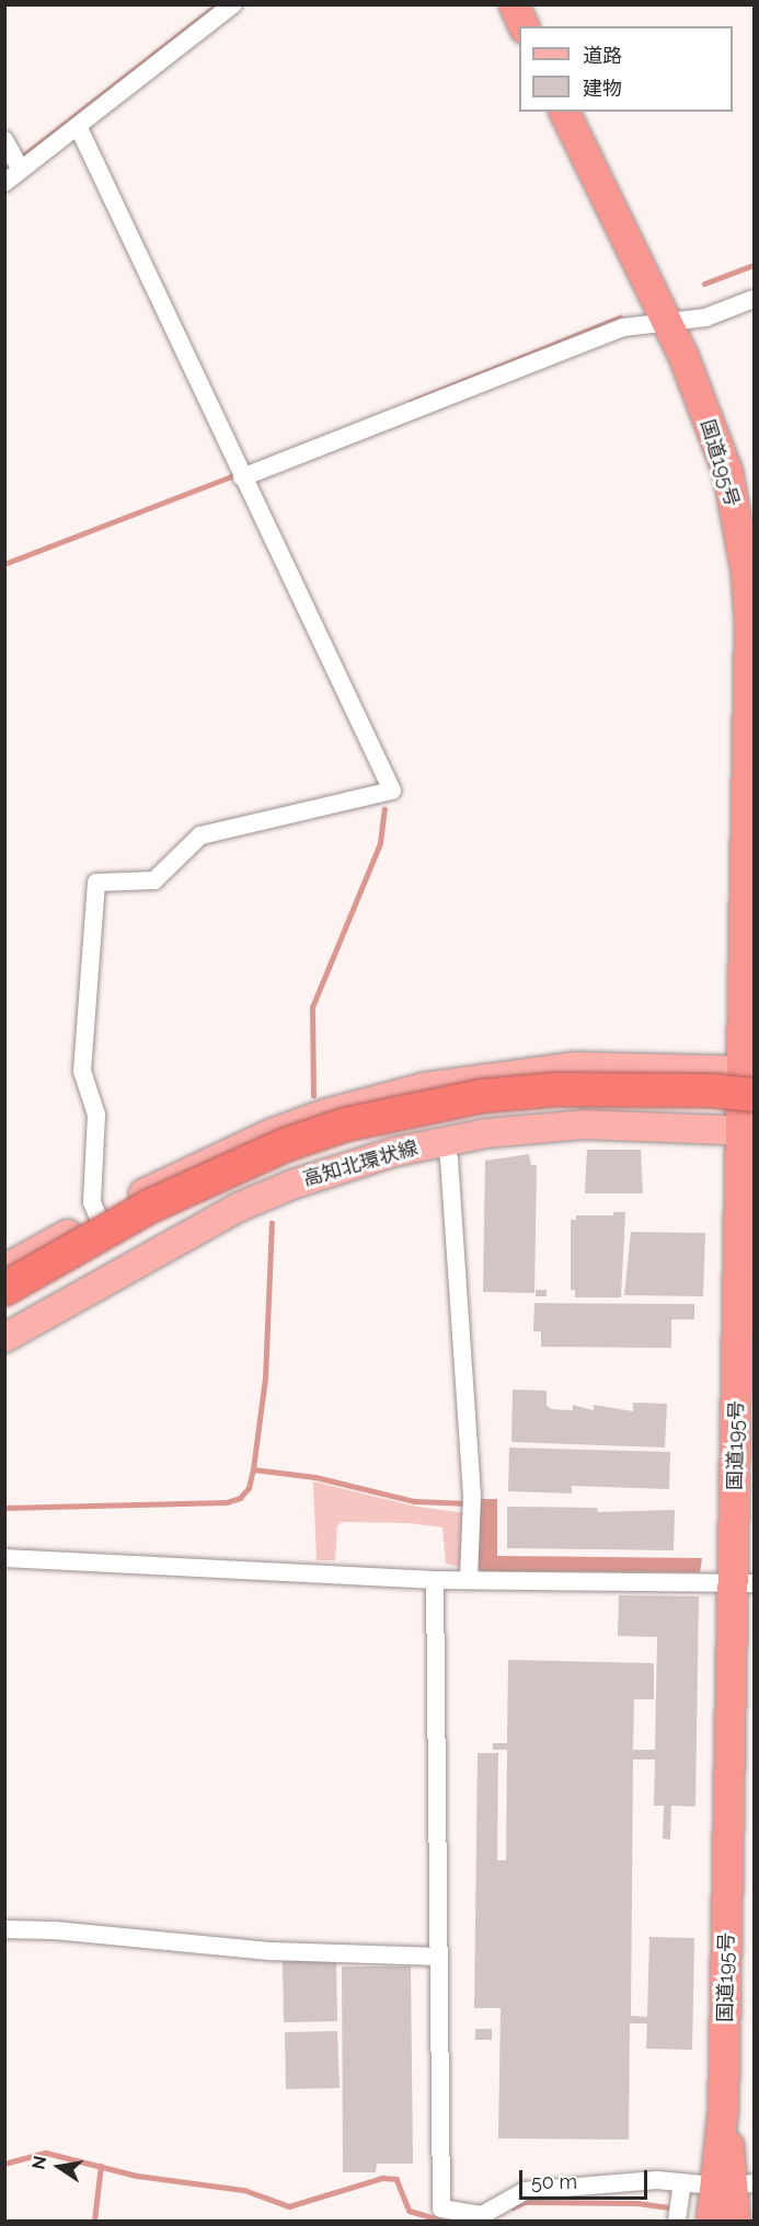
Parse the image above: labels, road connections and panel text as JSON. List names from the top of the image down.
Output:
{
  "streets": {
    "highway": ["国道195号"],
    "main road": ["高知北環状線"]
  },
  "crossings": [
    ["国道195号", "高知北環状線"]
  ],
  "legend": ["道路", "建物"],
  "scale_bar": "50 m",
  "north": "left"
}
